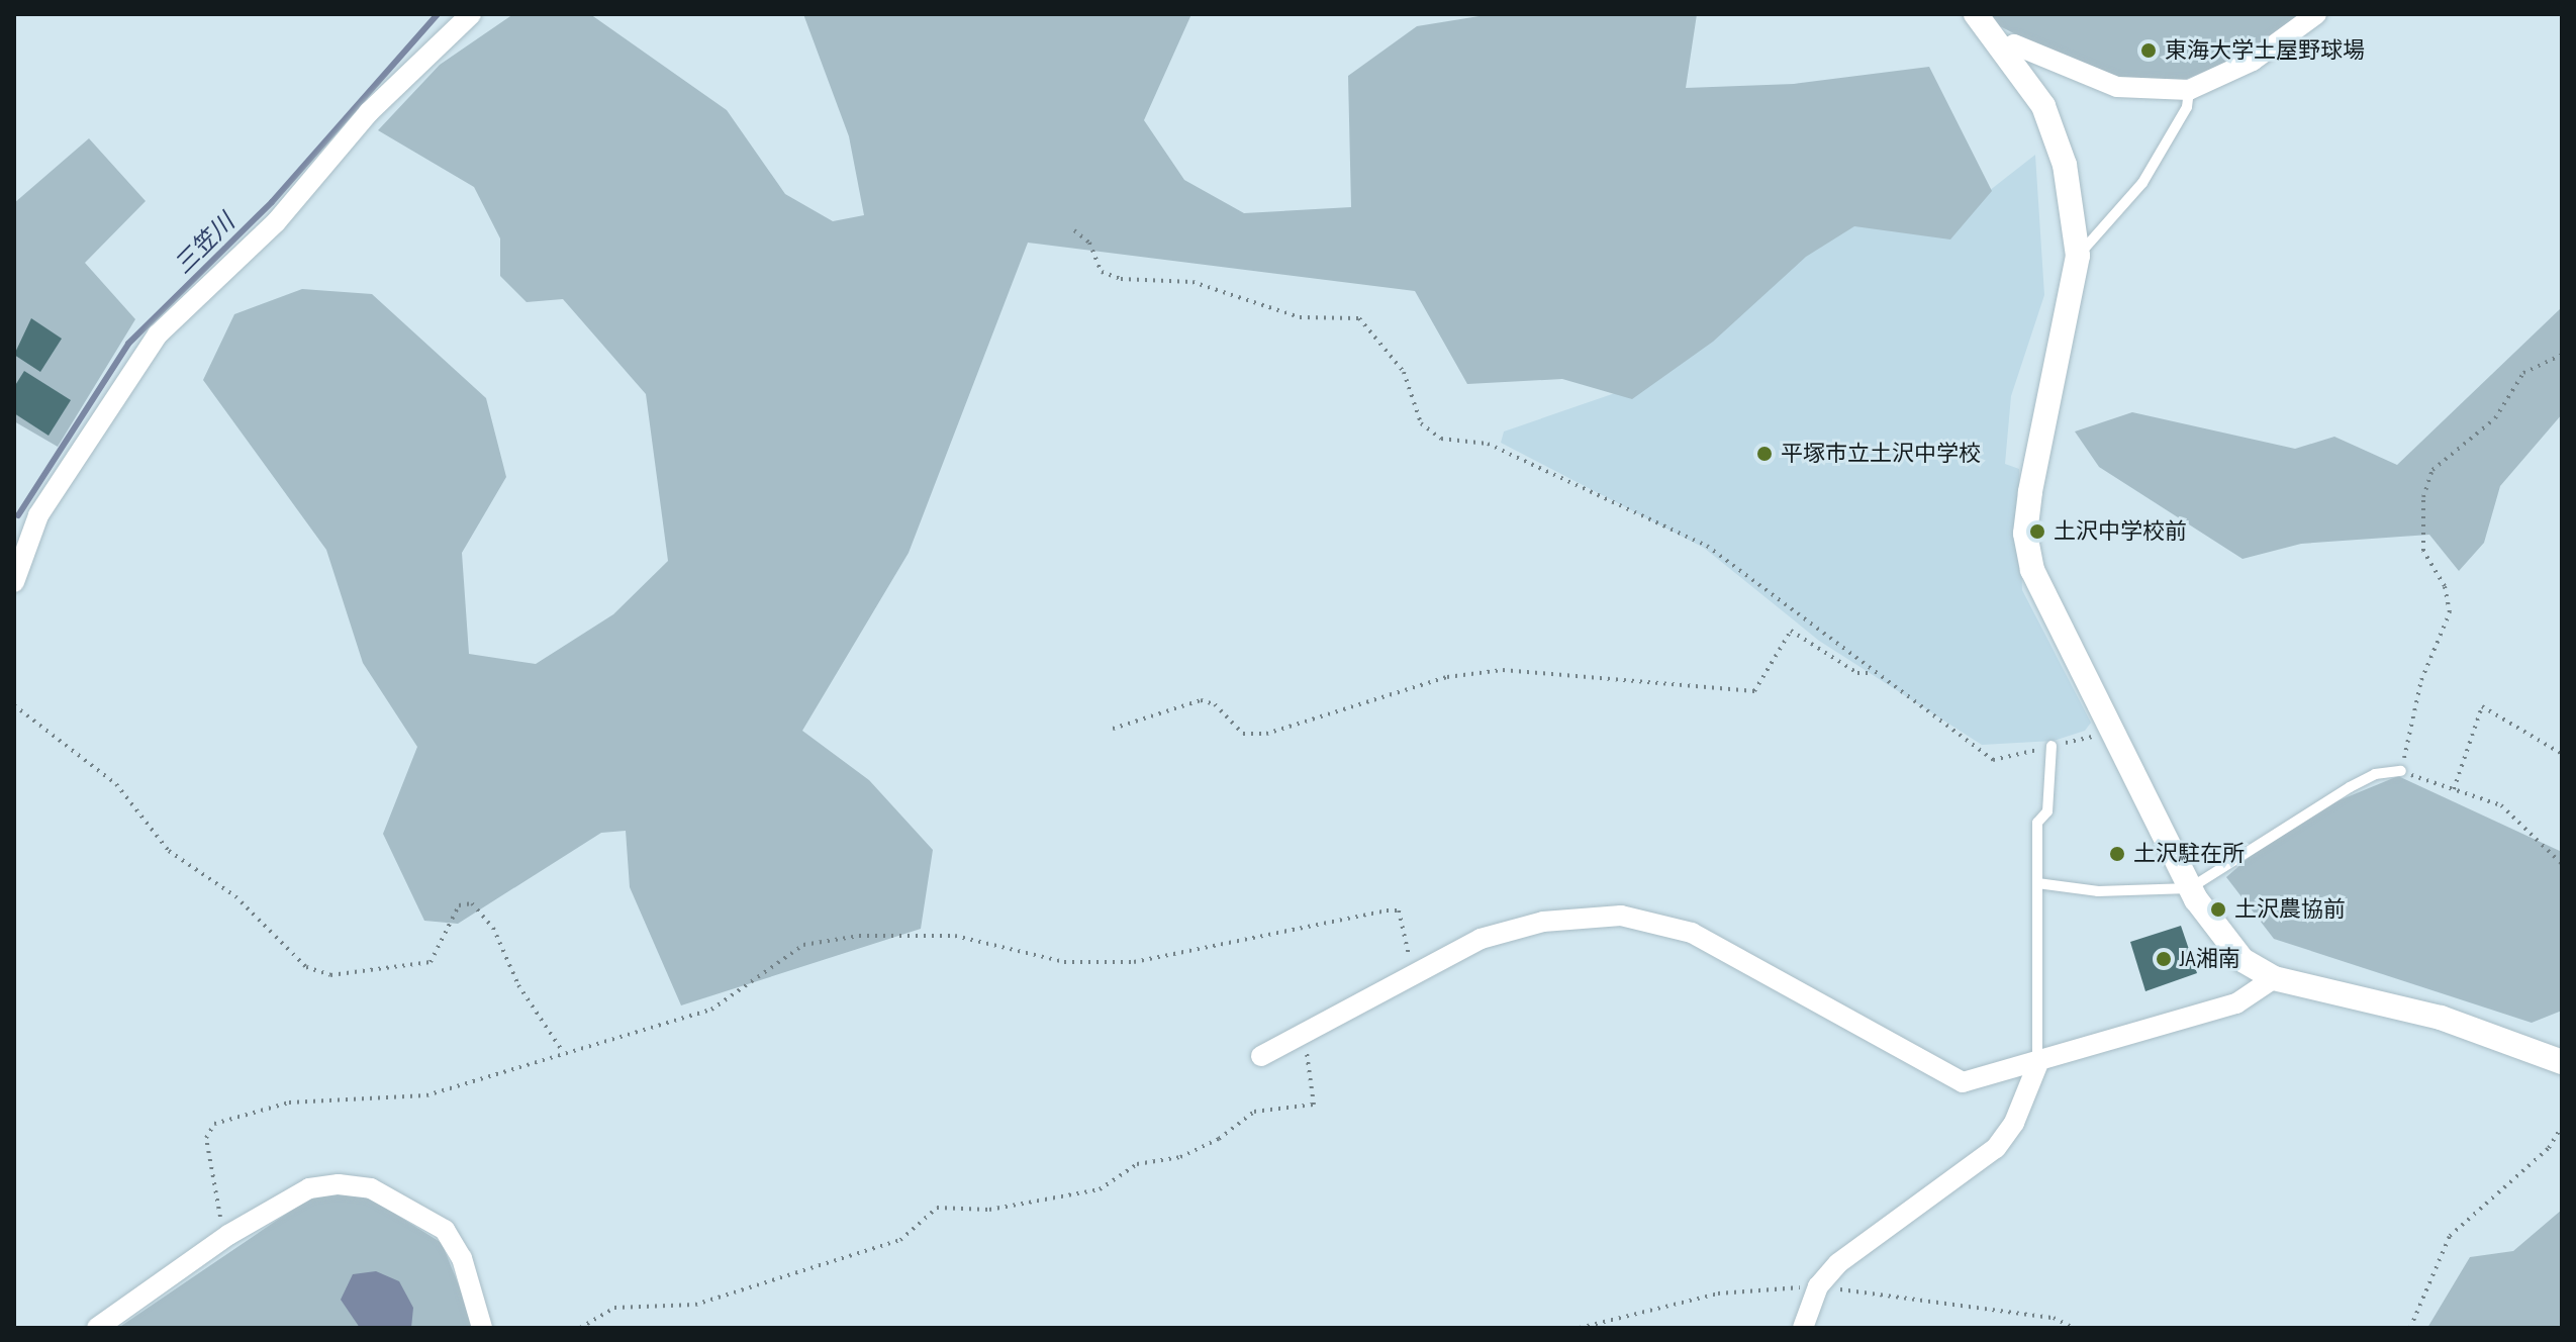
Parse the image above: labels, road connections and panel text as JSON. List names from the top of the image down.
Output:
{
  "water": ["三笠川"],
  "places": [
    "東海大学土屋野球場",
    "平塚市立土沢中学校",
    "土沢中学校前",
    "土沢駐在所",
    "土沢農協前",
    "JA湘南"
  ]
}
